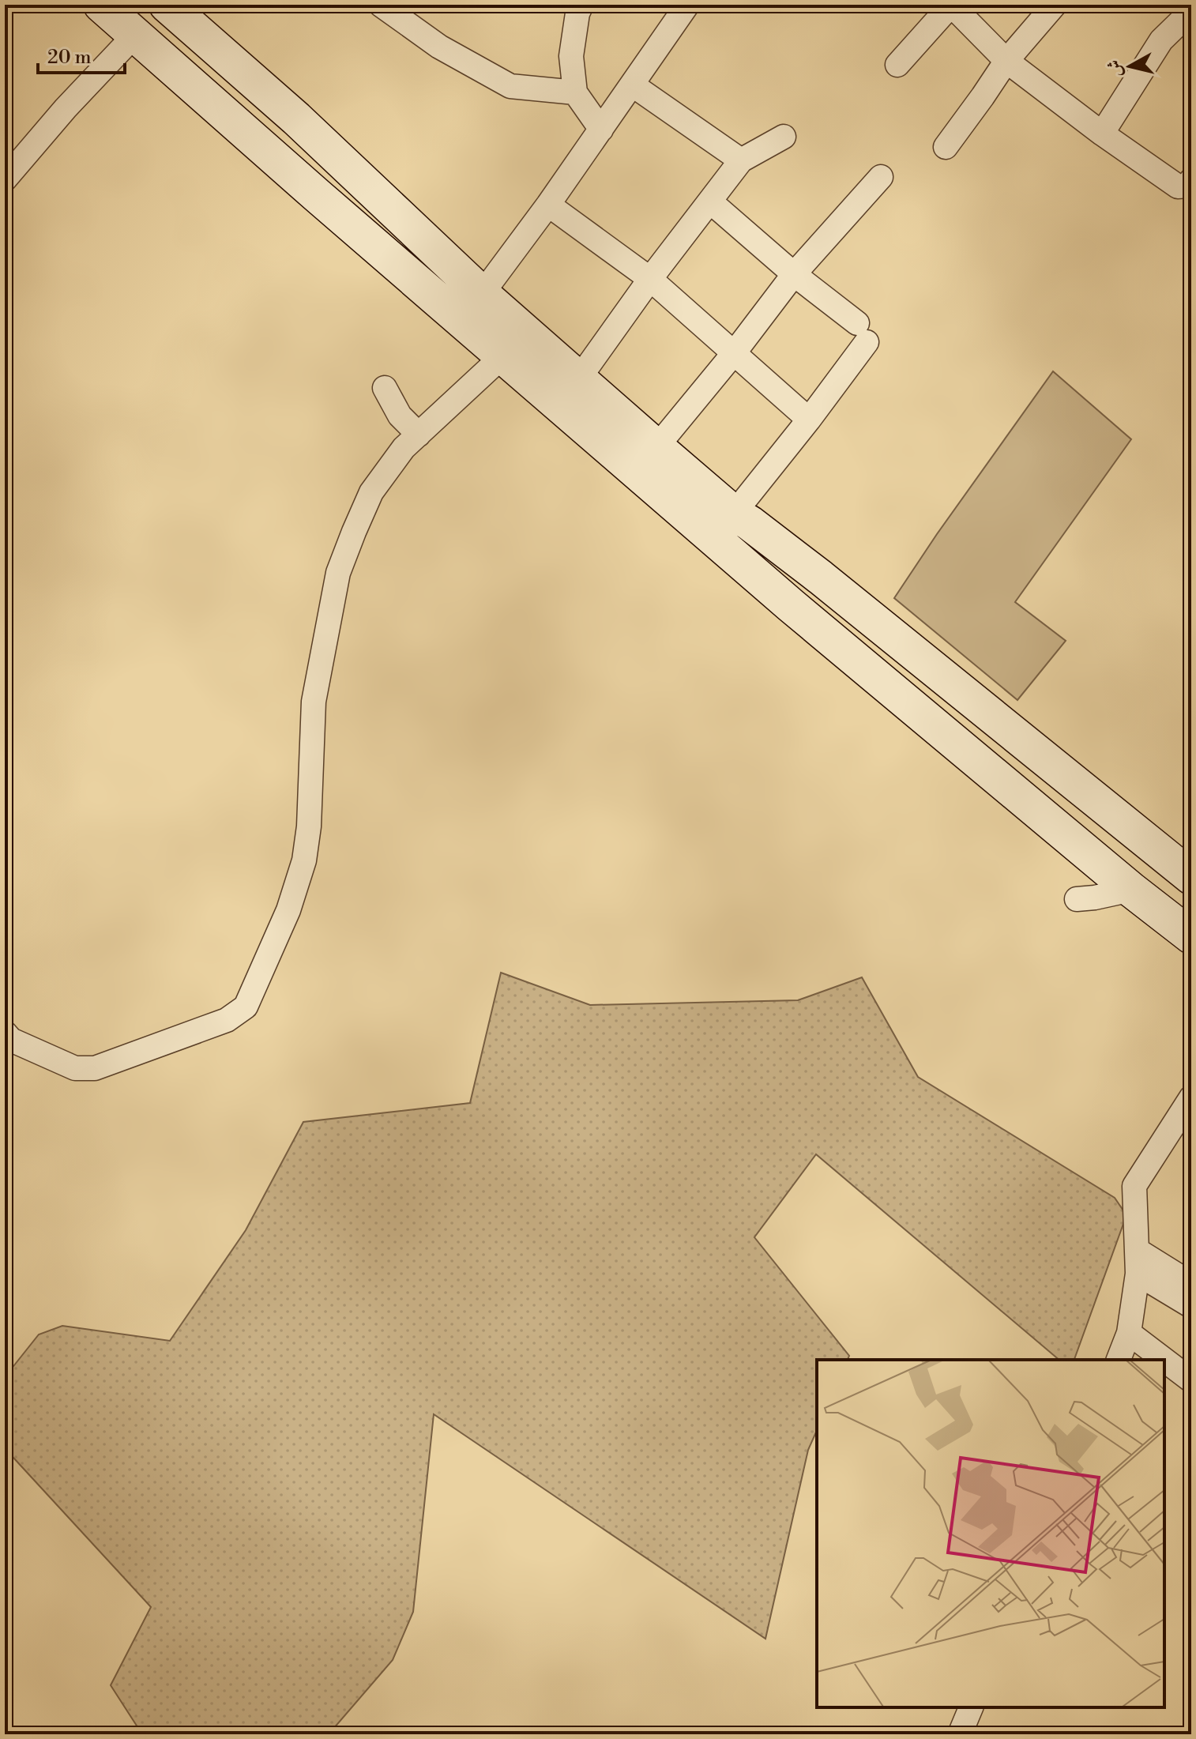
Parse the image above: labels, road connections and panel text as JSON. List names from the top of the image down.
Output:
{
  "scale_bar": "20 m",
  "north": "left"
}
